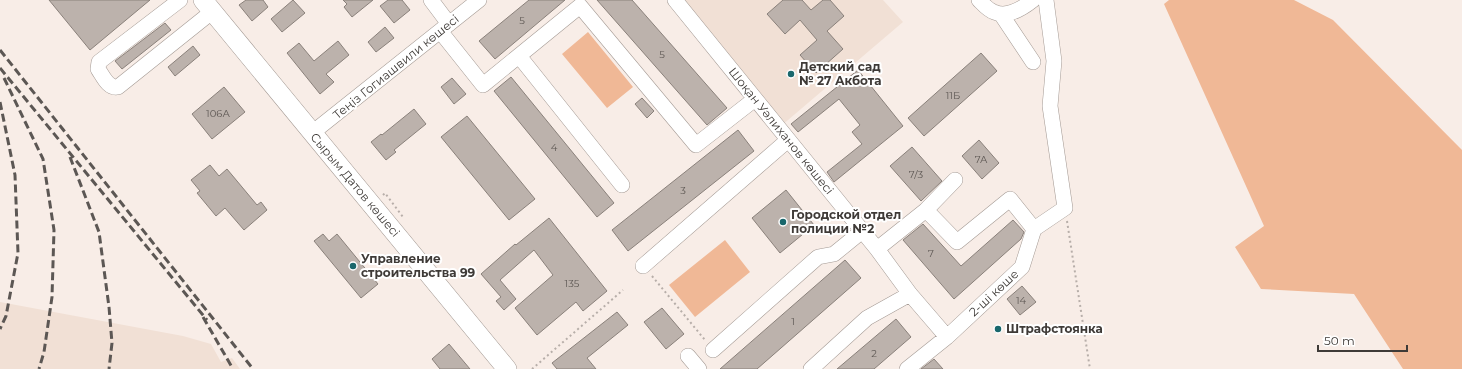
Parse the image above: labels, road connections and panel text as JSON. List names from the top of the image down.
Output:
{
  "streets": {
    "main road": ["Сырым Датов көшесі"],
    "street": ["Теңіз Гогиашвили көшесі", "Шоқан Уәлиханов көшесі", "2-ші көше"]
  },
  "crossings": [
    ["Теңіз Гогиашвили көшесі", "Сырым Датов көшесі"],
    ["Шоқан Уәлиханов көшесі", "2-ші көше"]
  ],
  "places": [
    "Детский сад № 27 Акбота",
    "Городской отдел полиции №2",
    "Управление строительства 99",
    "Штрафстоянка"
  ],
  "house_numbers": [
    "5",
    "5",
    "11Б",
    "106А",
    "4",
    "7А",
    "7/3",
    "3",
    "7",
    "135",
    "14",
    "1",
    "2"
  ],
  "scale_bar": "50 m"
}
